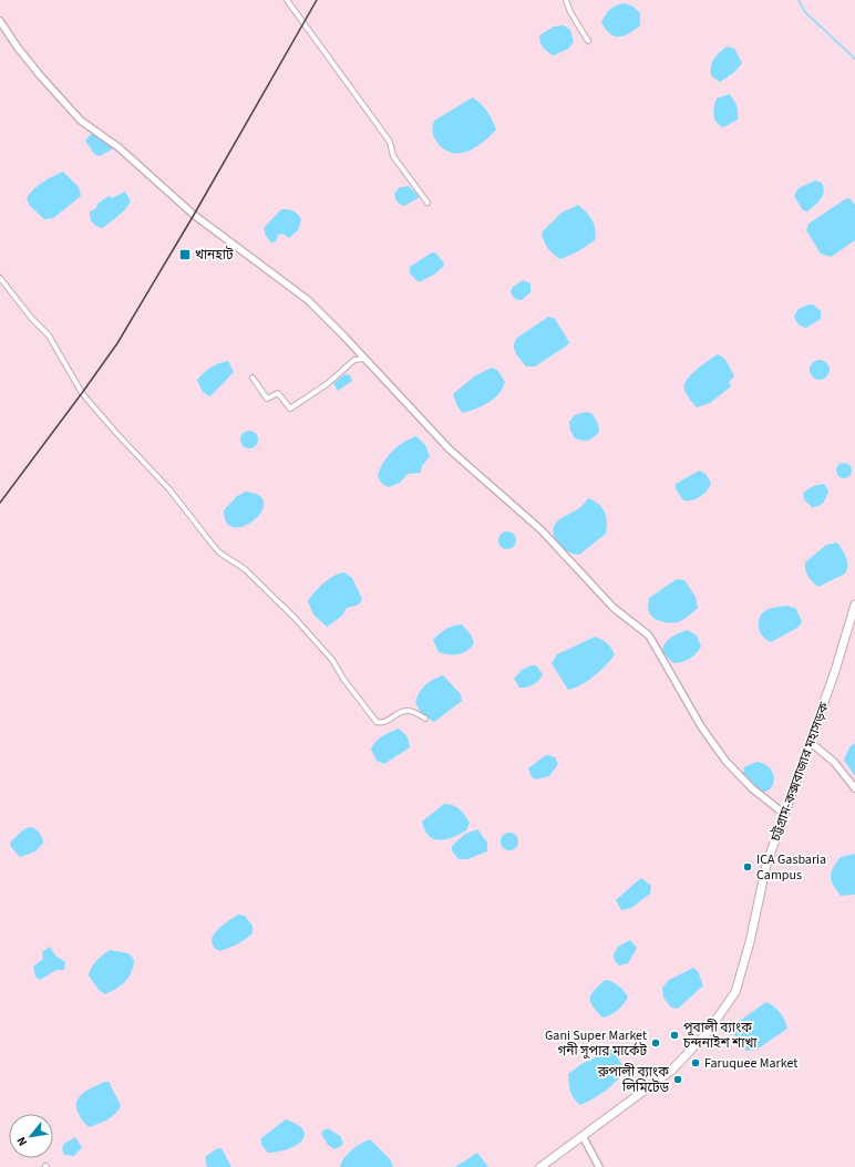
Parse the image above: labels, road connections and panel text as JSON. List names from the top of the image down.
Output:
{
  "streets": {
    "highway": ["চট্টগ্রাম-কক্সবাজার মহাসড়ক"]
  },
  "places": {
    "transit": ["খানহাট"],
    "other": [
      "ICA Gasbaria Campus",
      "পূবালী ব্যাংক চন্দনাইশ শাখা",
      "Gani Super Market গনী সুপার মার্কেট",
      "Faruquee Market",
      "রুপালী ব্যাংক লিমিটেড"
    ]
  },
  "north": "bottom left"
}
